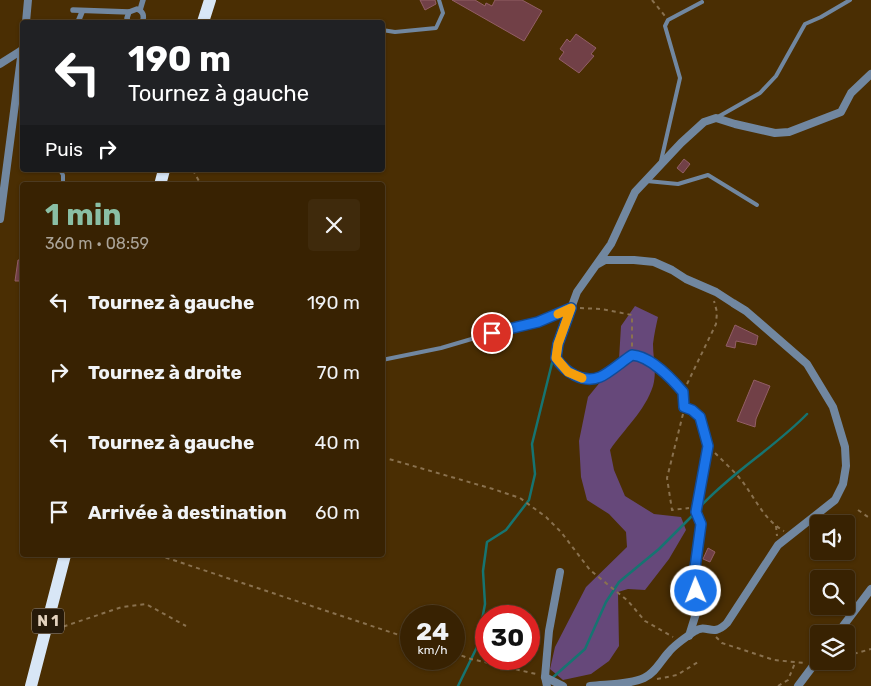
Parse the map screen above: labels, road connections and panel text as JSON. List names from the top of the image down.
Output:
{
  "streets": {
    "highway": ["N 1"]
  },
  "page": {
    "turn": ["190 m", "Tournez à gauche"],
    "then": "Puis",
    "heading": ["1 min", "360 m · 08:59"],
    "list": [
      {
        "name": "Tournez à gauche",
        "value": "190 m"
      },
      {
        "name": "Tournez à droite",
        "value": "70 m"
      },
      {
        "name": "Tournez à gauche",
        "value": "40 m"
      },
      {
        "name": "Arrivée à destination",
        "value": "60 m"
      }
    ],
    "speed": "24 km/h",
    "limit": "30"
  }
}
